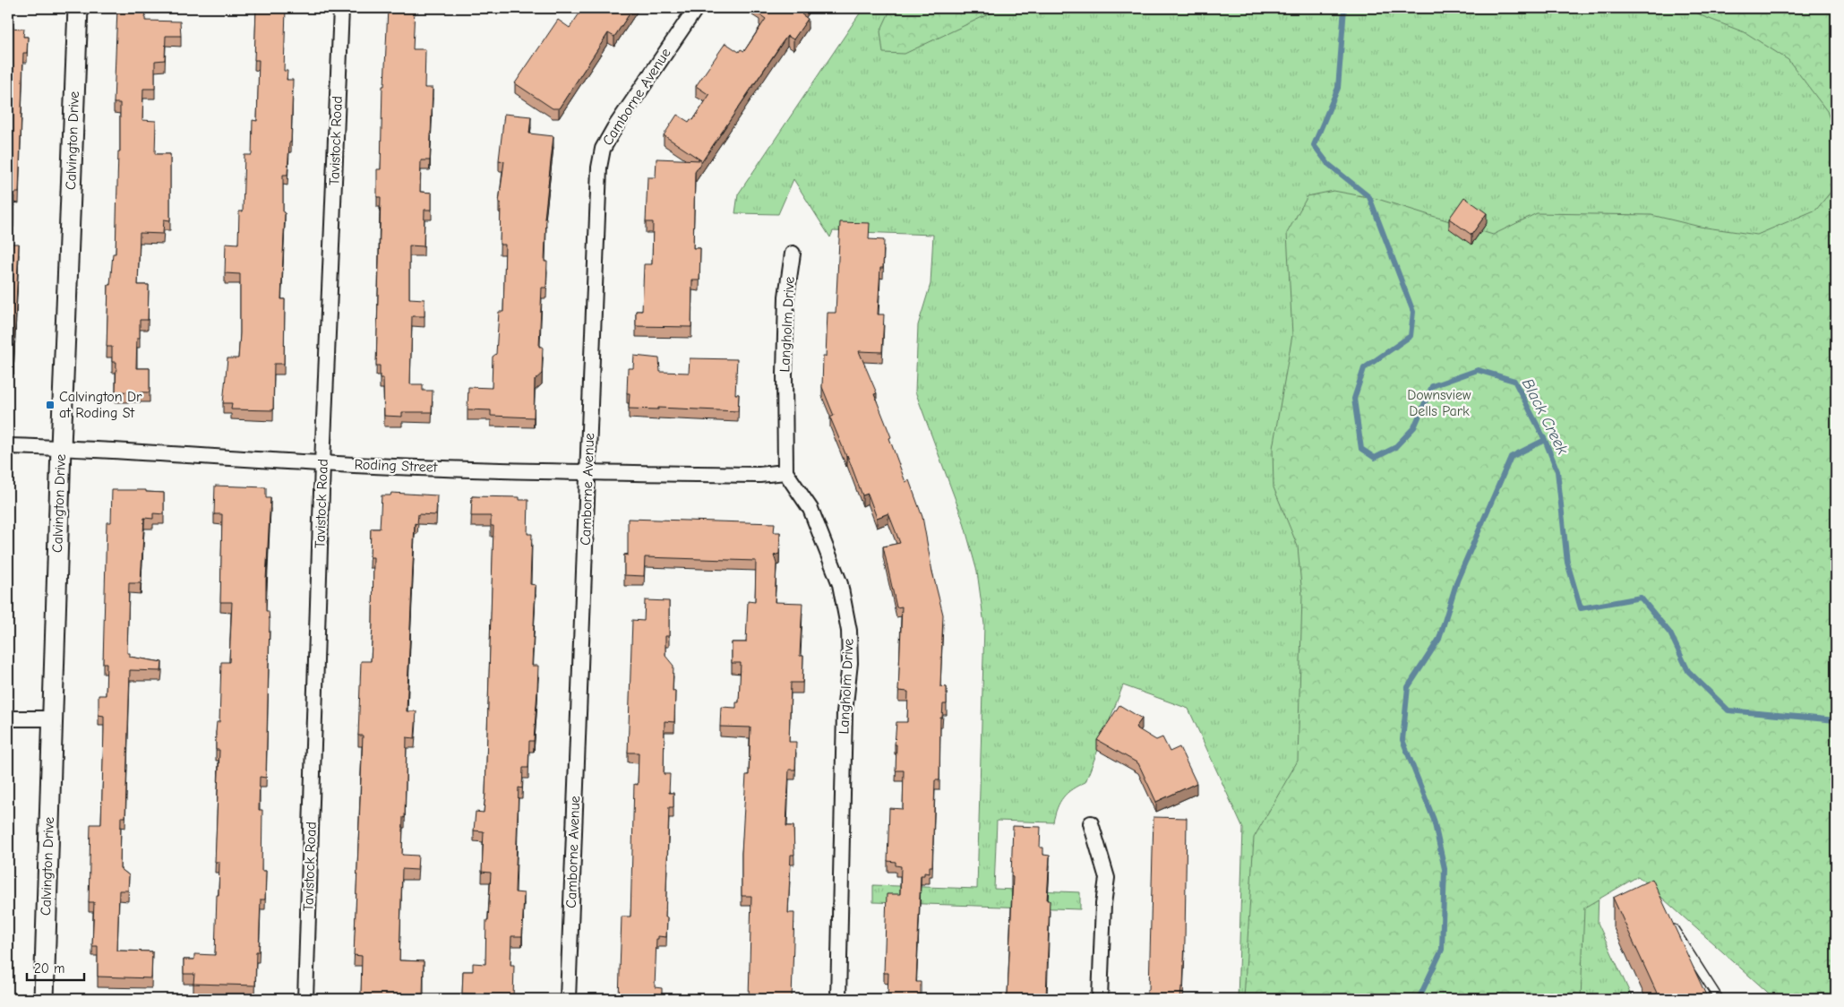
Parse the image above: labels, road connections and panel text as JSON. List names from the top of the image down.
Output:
{
  "streets": {
    "street": [
      "Camborne Avenue",
      "Calvington Drive",
      "Tavistock Road",
      "Langholm Drive",
      "Roding Street"
    ]
  },
  "crossings": [
    ["Camborne Avenue", "Roding Street"],
    ["Calvington Drive", "Roding Street"],
    ["Tavistock Road", "Roding Street"],
    ["Langholm Drive", "Roding Street"]
  ],
  "water": ["Black Creek"],
  "parks": ["Downsview Dells Park"],
  "places": {
    "transit": ["Calvington Dr at Roding St"]
  },
  "scale_bar": "20 m"
}
